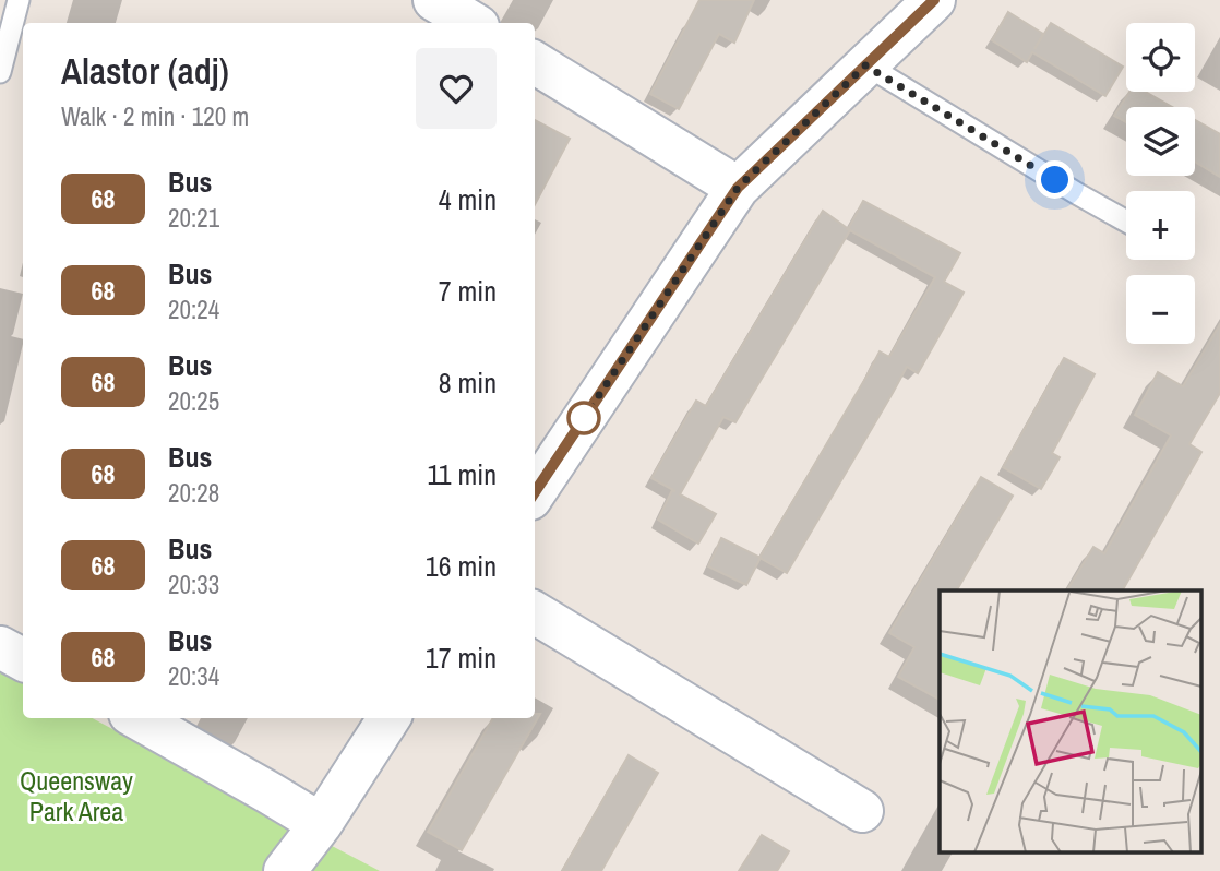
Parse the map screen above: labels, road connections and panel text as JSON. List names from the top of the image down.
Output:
{
  "parks": ["Queensway Park Area"],
  "lines": ["bus line 68"],
  "page": {
    "map_buttons": ["+", "−"],
    "heading": ["Alastor (adj)", "Walk · 2 min · 120 m"],
    "list": [
      {
        "mark": "68",
        "name": "Bus",
        "note": "20:21",
        "value": "4 min"
      },
      {
        "mark": "68",
        "name": "Bus",
        "note": "20:24",
        "value": "7 min"
      },
      {
        "mark": "68",
        "name": "Bus",
        "note": "20:25",
        "value": "8 min"
      },
      {
        "mark": "68",
        "name": "Bus",
        "note": "20:28",
        "value": "11 min"
      },
      {
        "mark": "68",
        "name": "Bus",
        "note": "20:33",
        "value": "16 min"
      },
      {
        "mark": "68",
        "name": "Bus",
        "note": "20:34",
        "value": "17 min"
      }
    ]
  }
}
